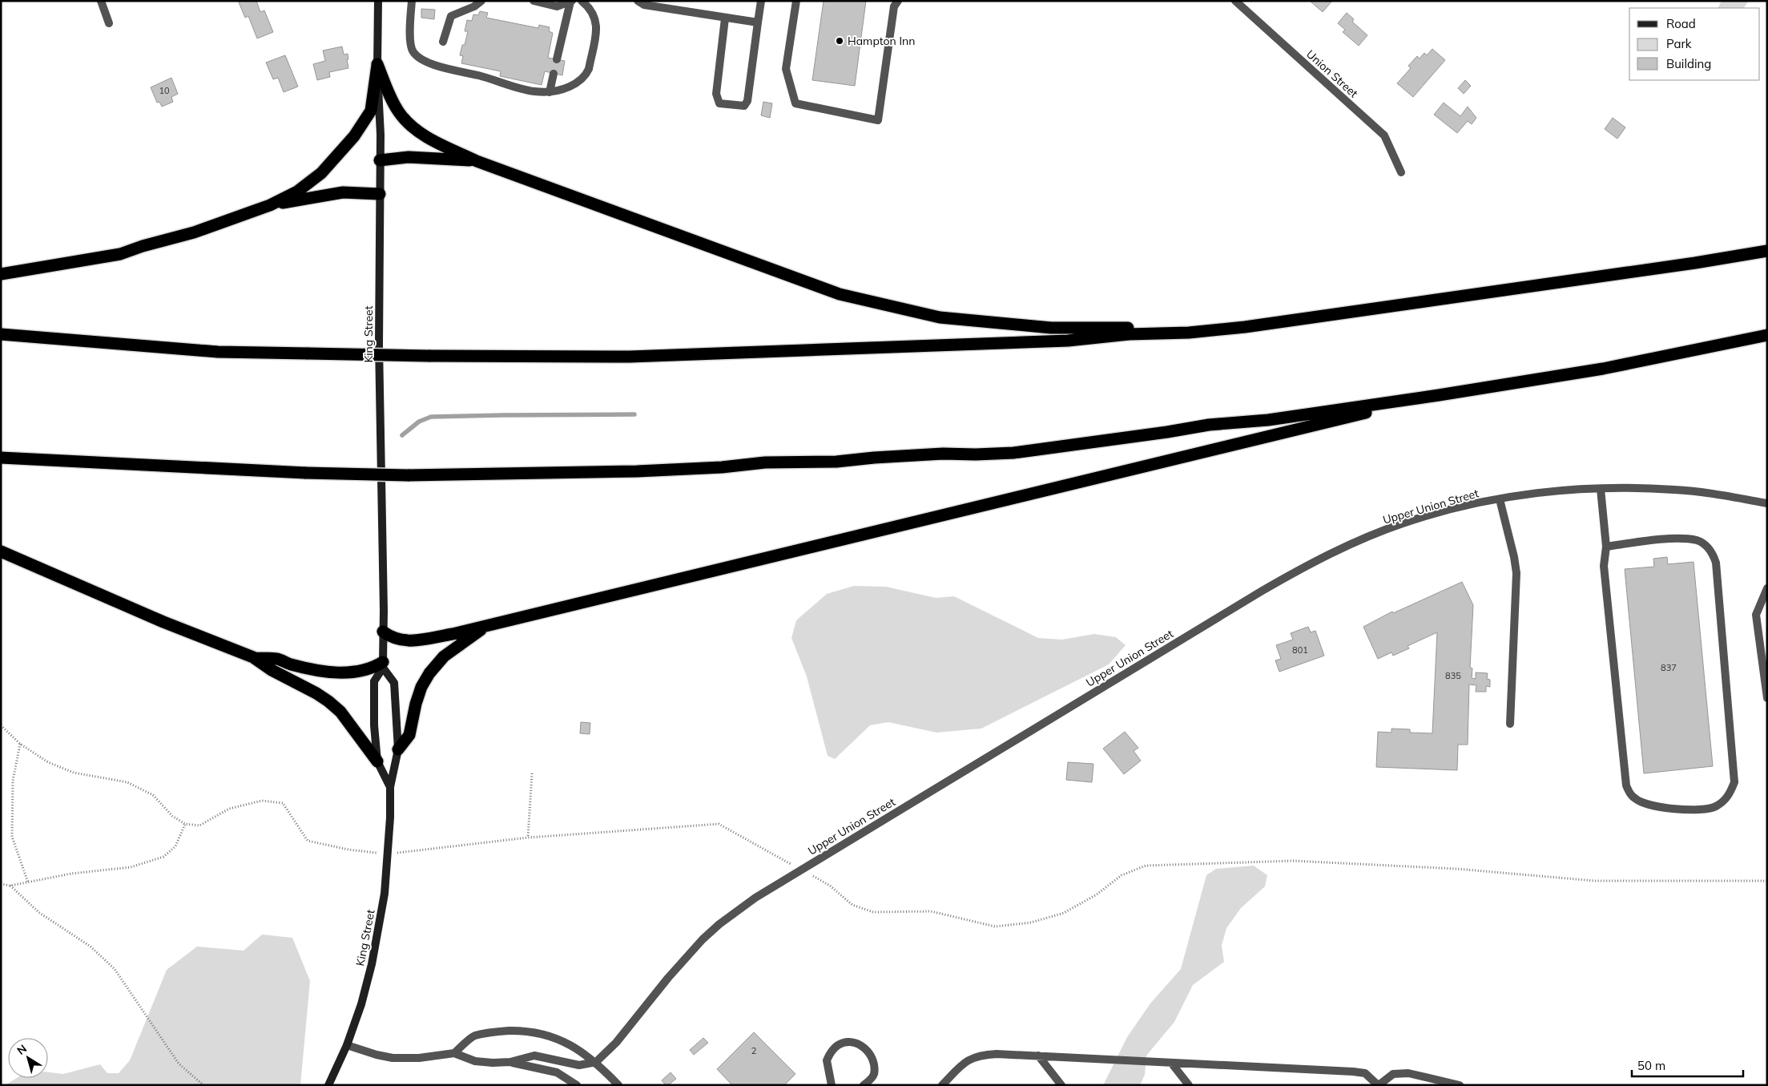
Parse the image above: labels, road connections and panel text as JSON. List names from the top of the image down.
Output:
{
  "streets": {
    "main road": ["King Street"],
    "street": ["Union Street", "Upper Union Street"]
  },
  "places": ["Hampton Inn"],
  "house_numbers": [
    "10",
    "801",
    "837",
    "835",
    "2"
  ],
  "legend": ["Road", "Park", "Building"],
  "scale_bar": "50 m",
  "north": "top left"
}
